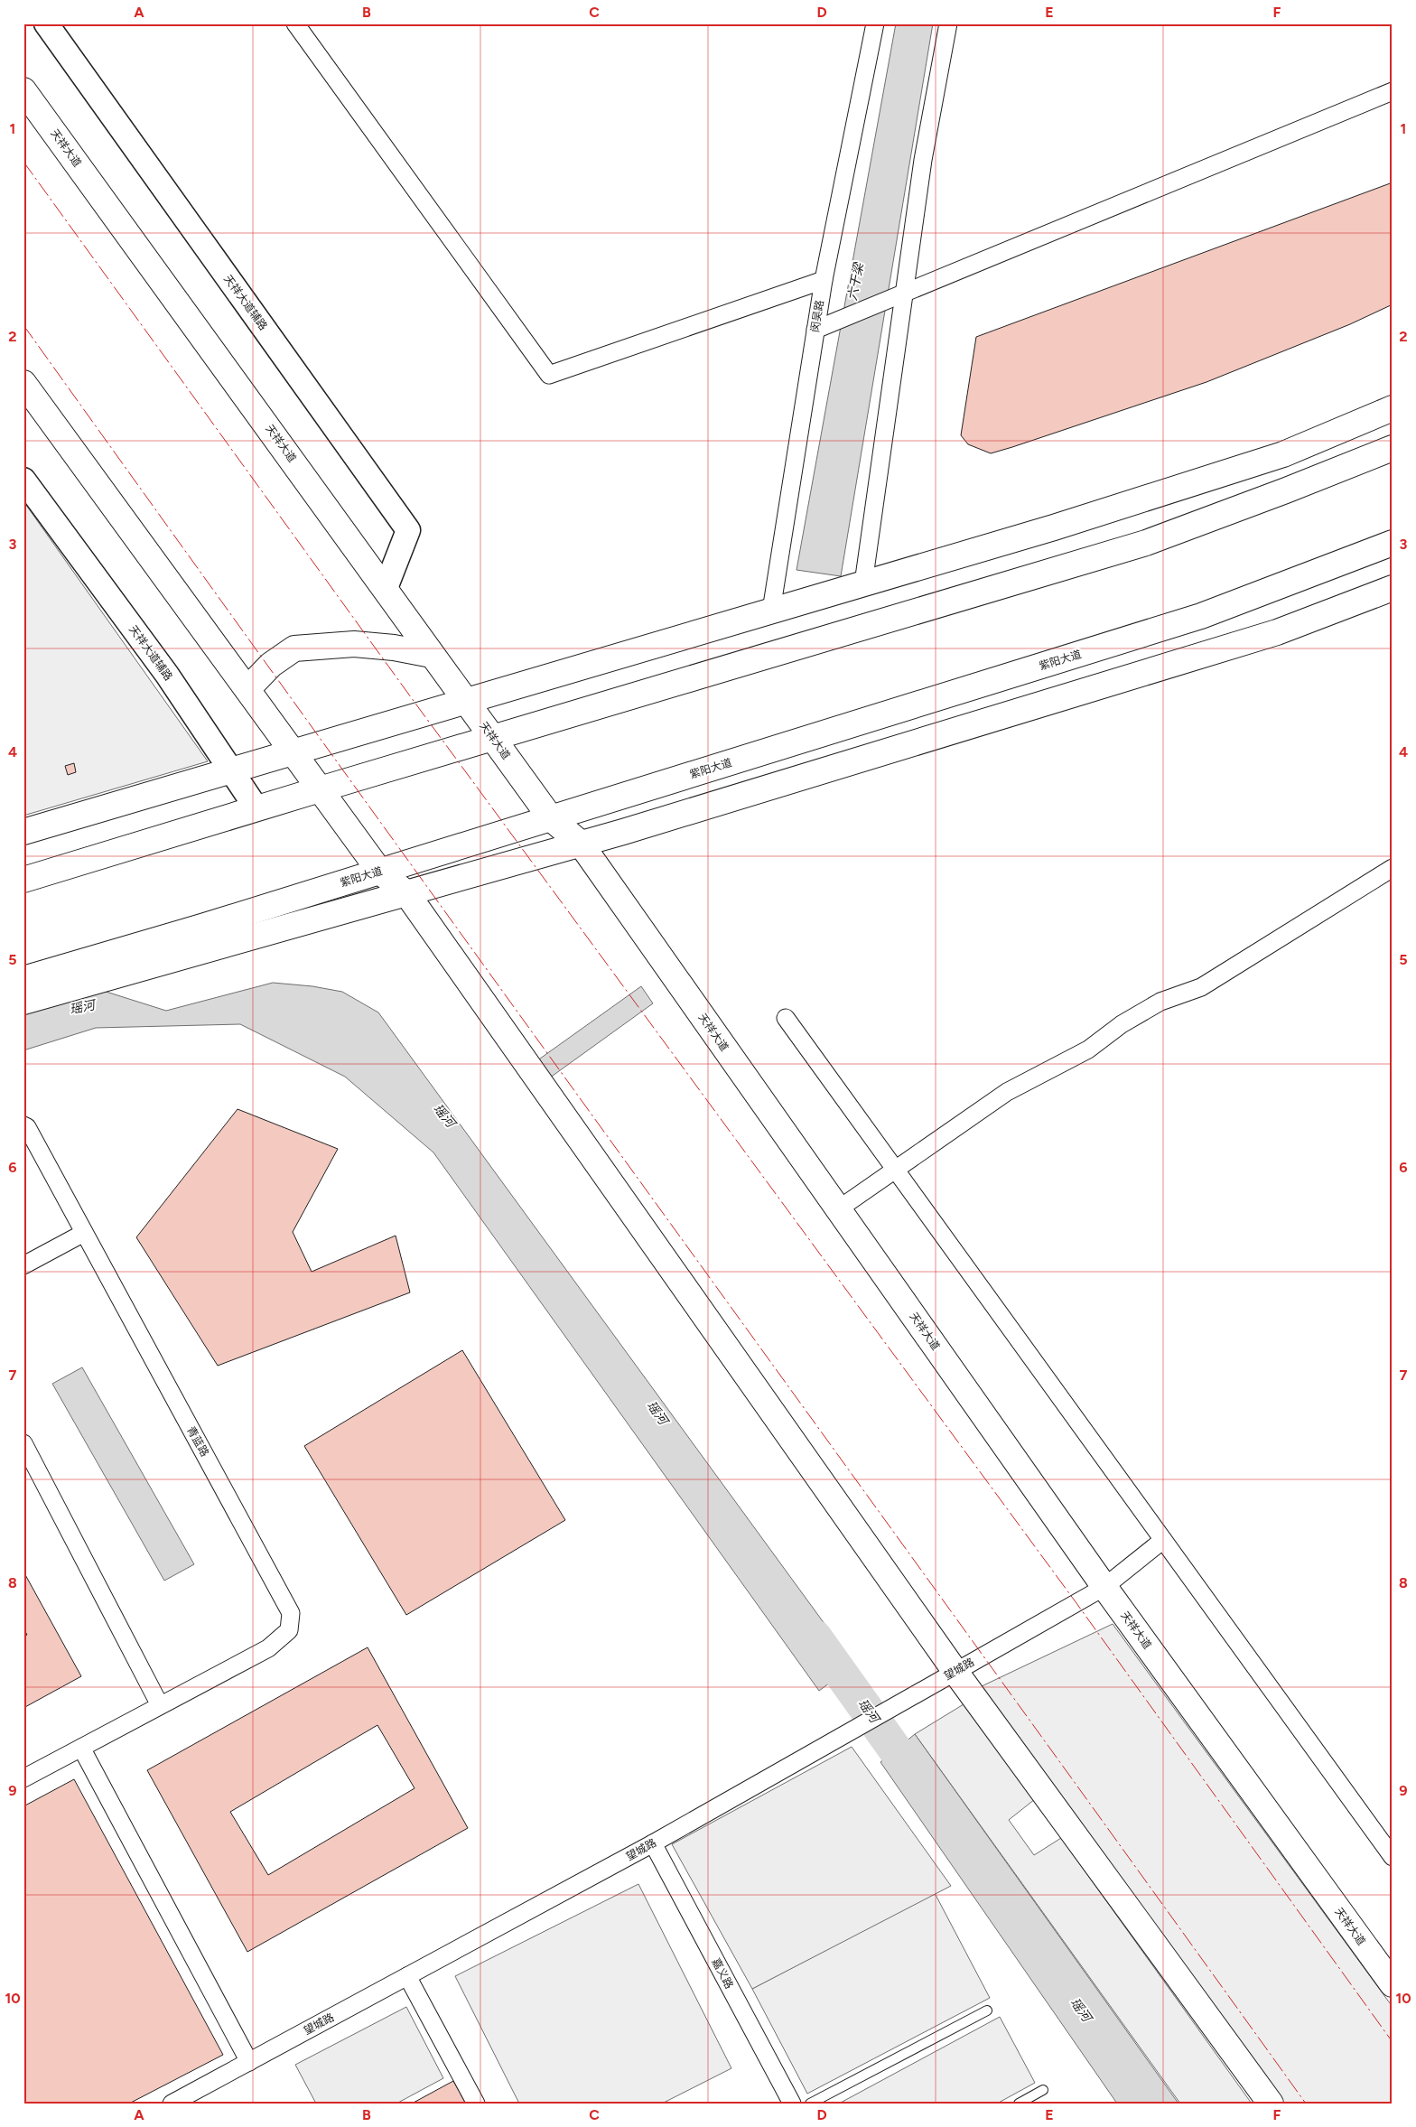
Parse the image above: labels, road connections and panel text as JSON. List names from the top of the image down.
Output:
{
  "streets": {
    "main road": ["天祥大道", "天祥大道辅路", "紫阳大道"],
    "street": [
      "闵吴路",
      "青蓝路",
      "望城路",
      "嘉义路"
    ]
  },
  "crossings": [
    ["天祥大道", "天祥大道辅路"],
    ["天祥大道", "紫阳大道"],
    ["天祥大道", "望城路"],
    ["望城路", "嘉义路"]
  ],
  "water": ["六干梁", "瑶河"],
  "grid": {
    "columns": [
      "A",
      "B",
      "C",
      "D",
      "E",
      "F"
    ],
    "rows": [
      "1",
      "2",
      "3",
      "4",
      "5",
      "6",
      "7",
      "8",
      "9",
      "10"
    ]
  }
}
